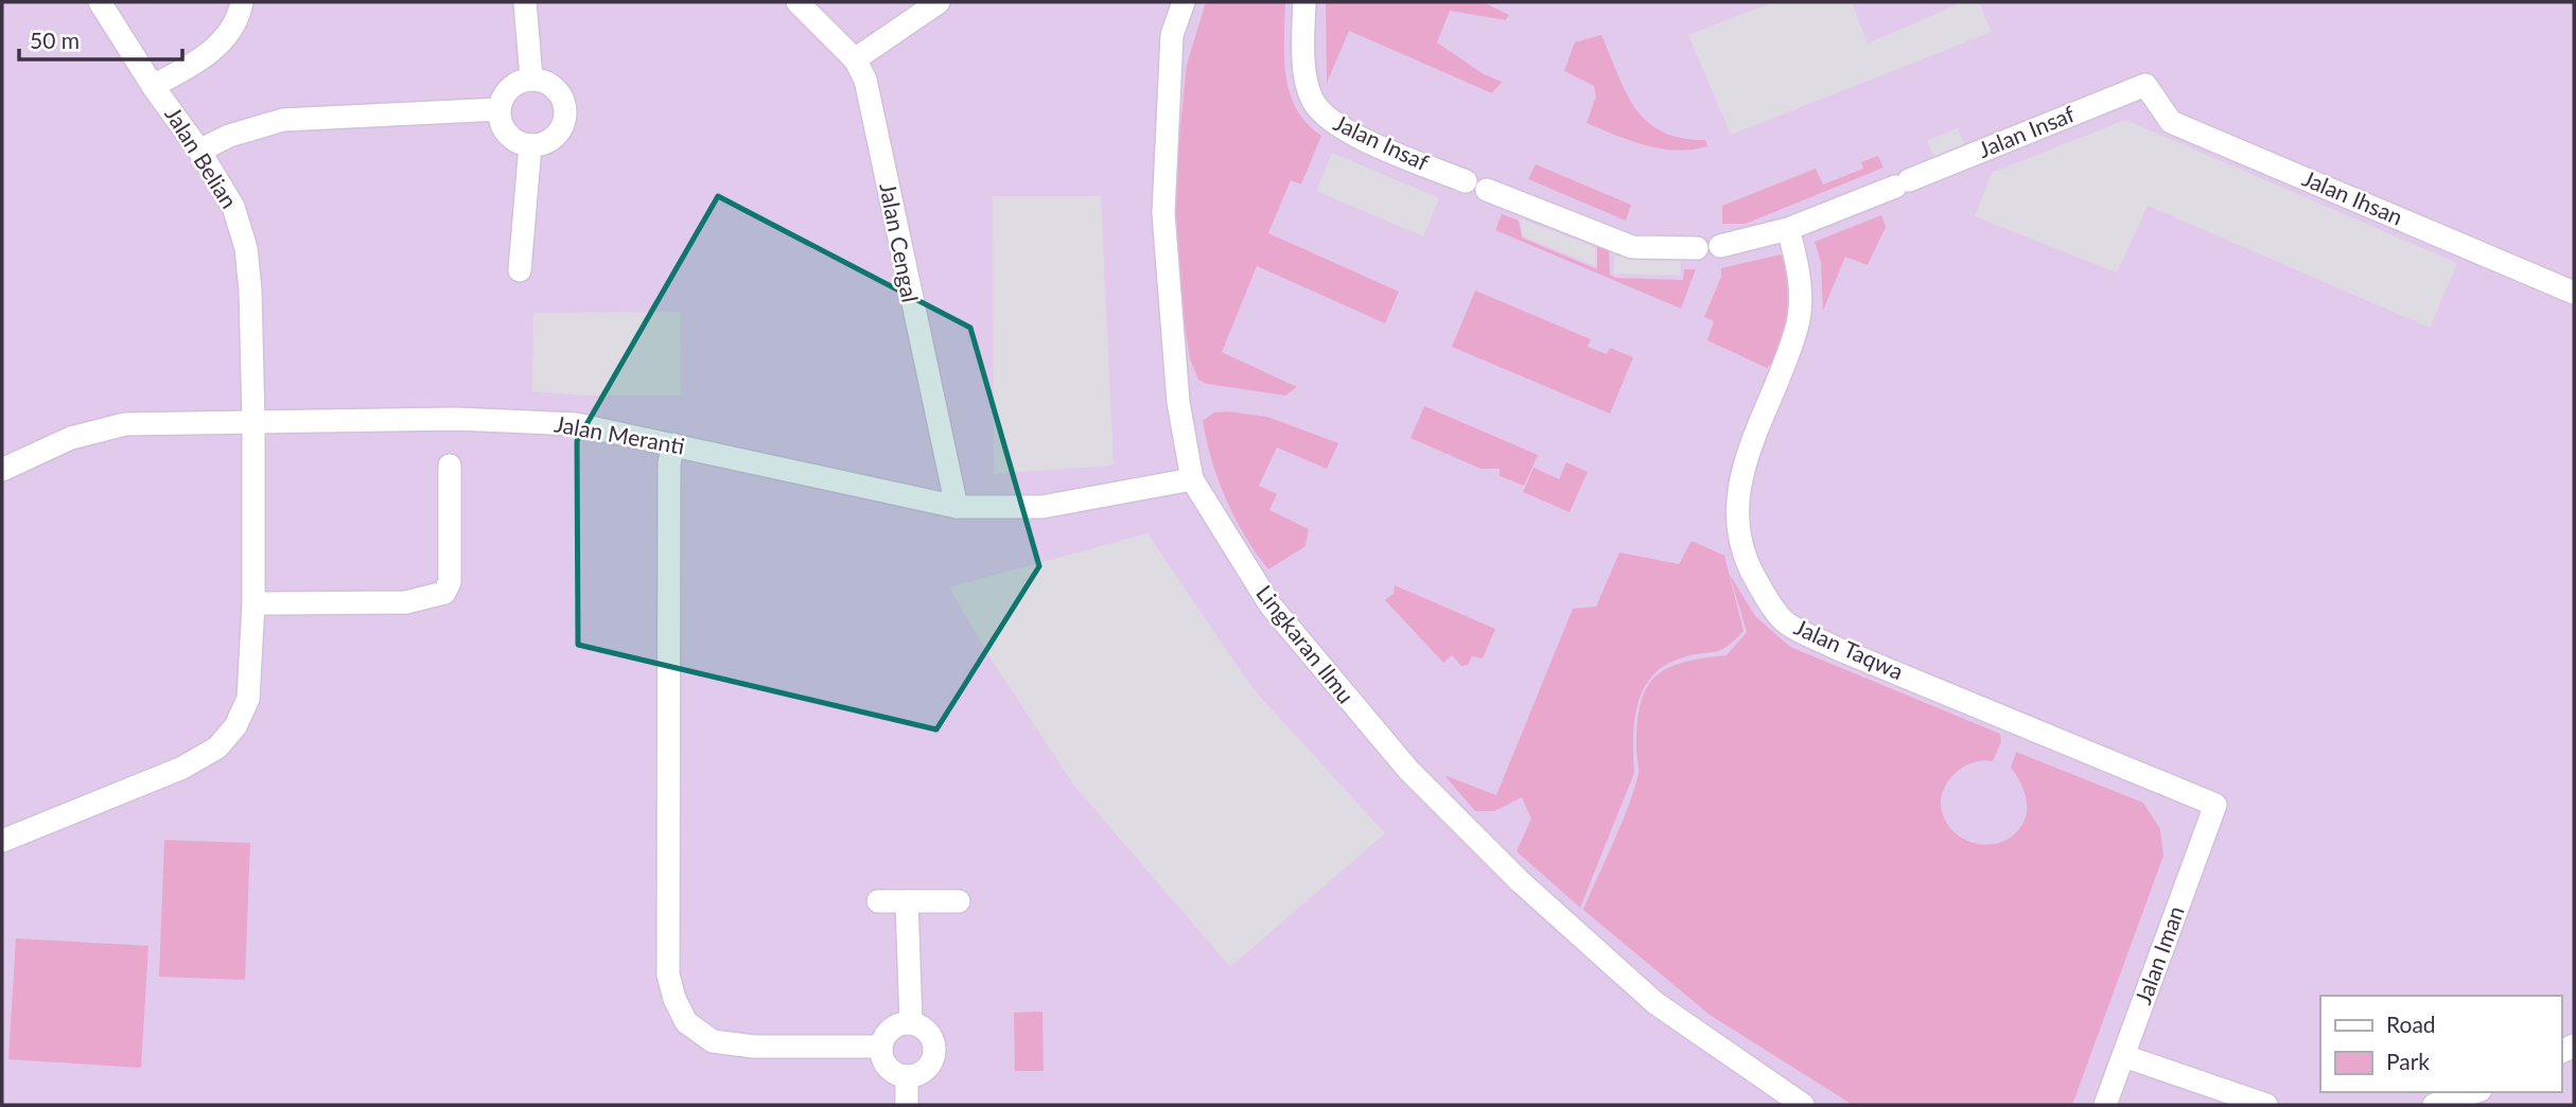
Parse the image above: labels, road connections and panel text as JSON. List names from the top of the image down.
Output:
{
  "streets": {
    "street": [
      "Jalan Insaf",
      "Jalan Belian",
      "Jalan Ihsan",
      "Jalan Cengal",
      "Jalan Meranti",
      "Lingkaran Ilmu",
      "Jalan Taqwa",
      "Jalan Iman"
    ]
  },
  "crossings": [
    ["Jalan Insaf", "Jalan Ihsan"],
    ["Jalan Insaf", "Jalan Taqwa"],
    ["Jalan Belian", "Jalan Meranti"],
    ["Jalan Cengal", "Jalan Meranti"],
    ["Jalan Meranti", "Lingkaran Ilmu"],
    ["Jalan Taqwa", "Jalan Iman"]
  ],
  "legend": ["Road", "Park"],
  "scale_bar": "50 m"
}
